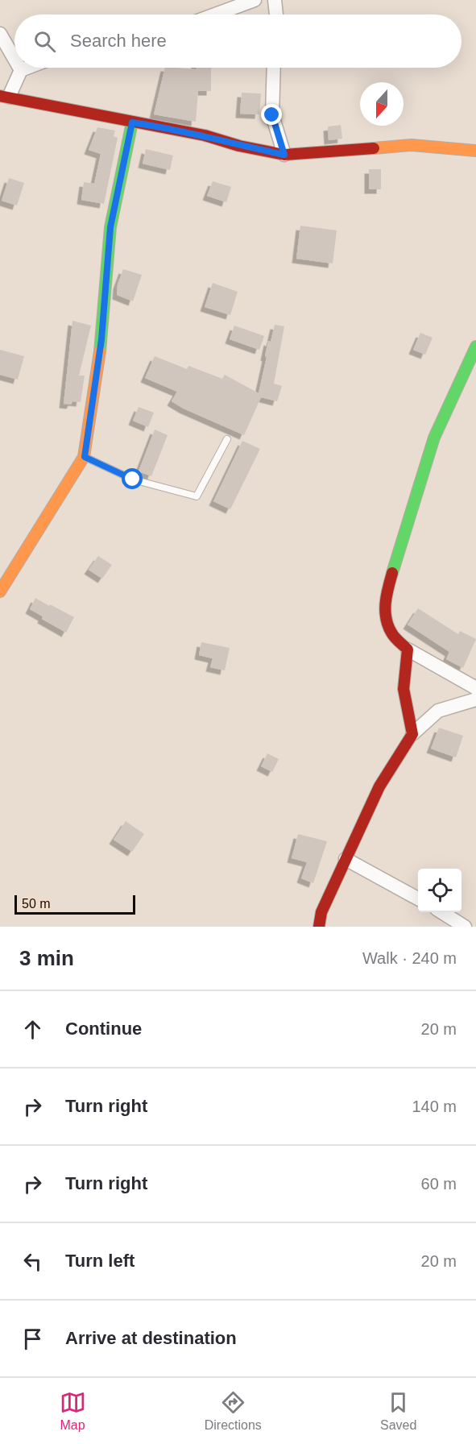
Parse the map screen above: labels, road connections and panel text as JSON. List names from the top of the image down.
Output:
{
  "scale_bar": "50 m",
  "north": "bottom",
  "page": {
    "search": "Search here",
    "scale": "50 m",
    "heading": ["3 min", "Walk · 240 m"],
    "list": [
      ["Continue", "20 m"],
      ["Turn right", "140 m"],
      ["Turn right", "60 m"],
      ["Turn left", "20 m"],
      "Arrive at destination"
    ],
    "nav": ["Map", "Directions", "Saved"]
  }
}
